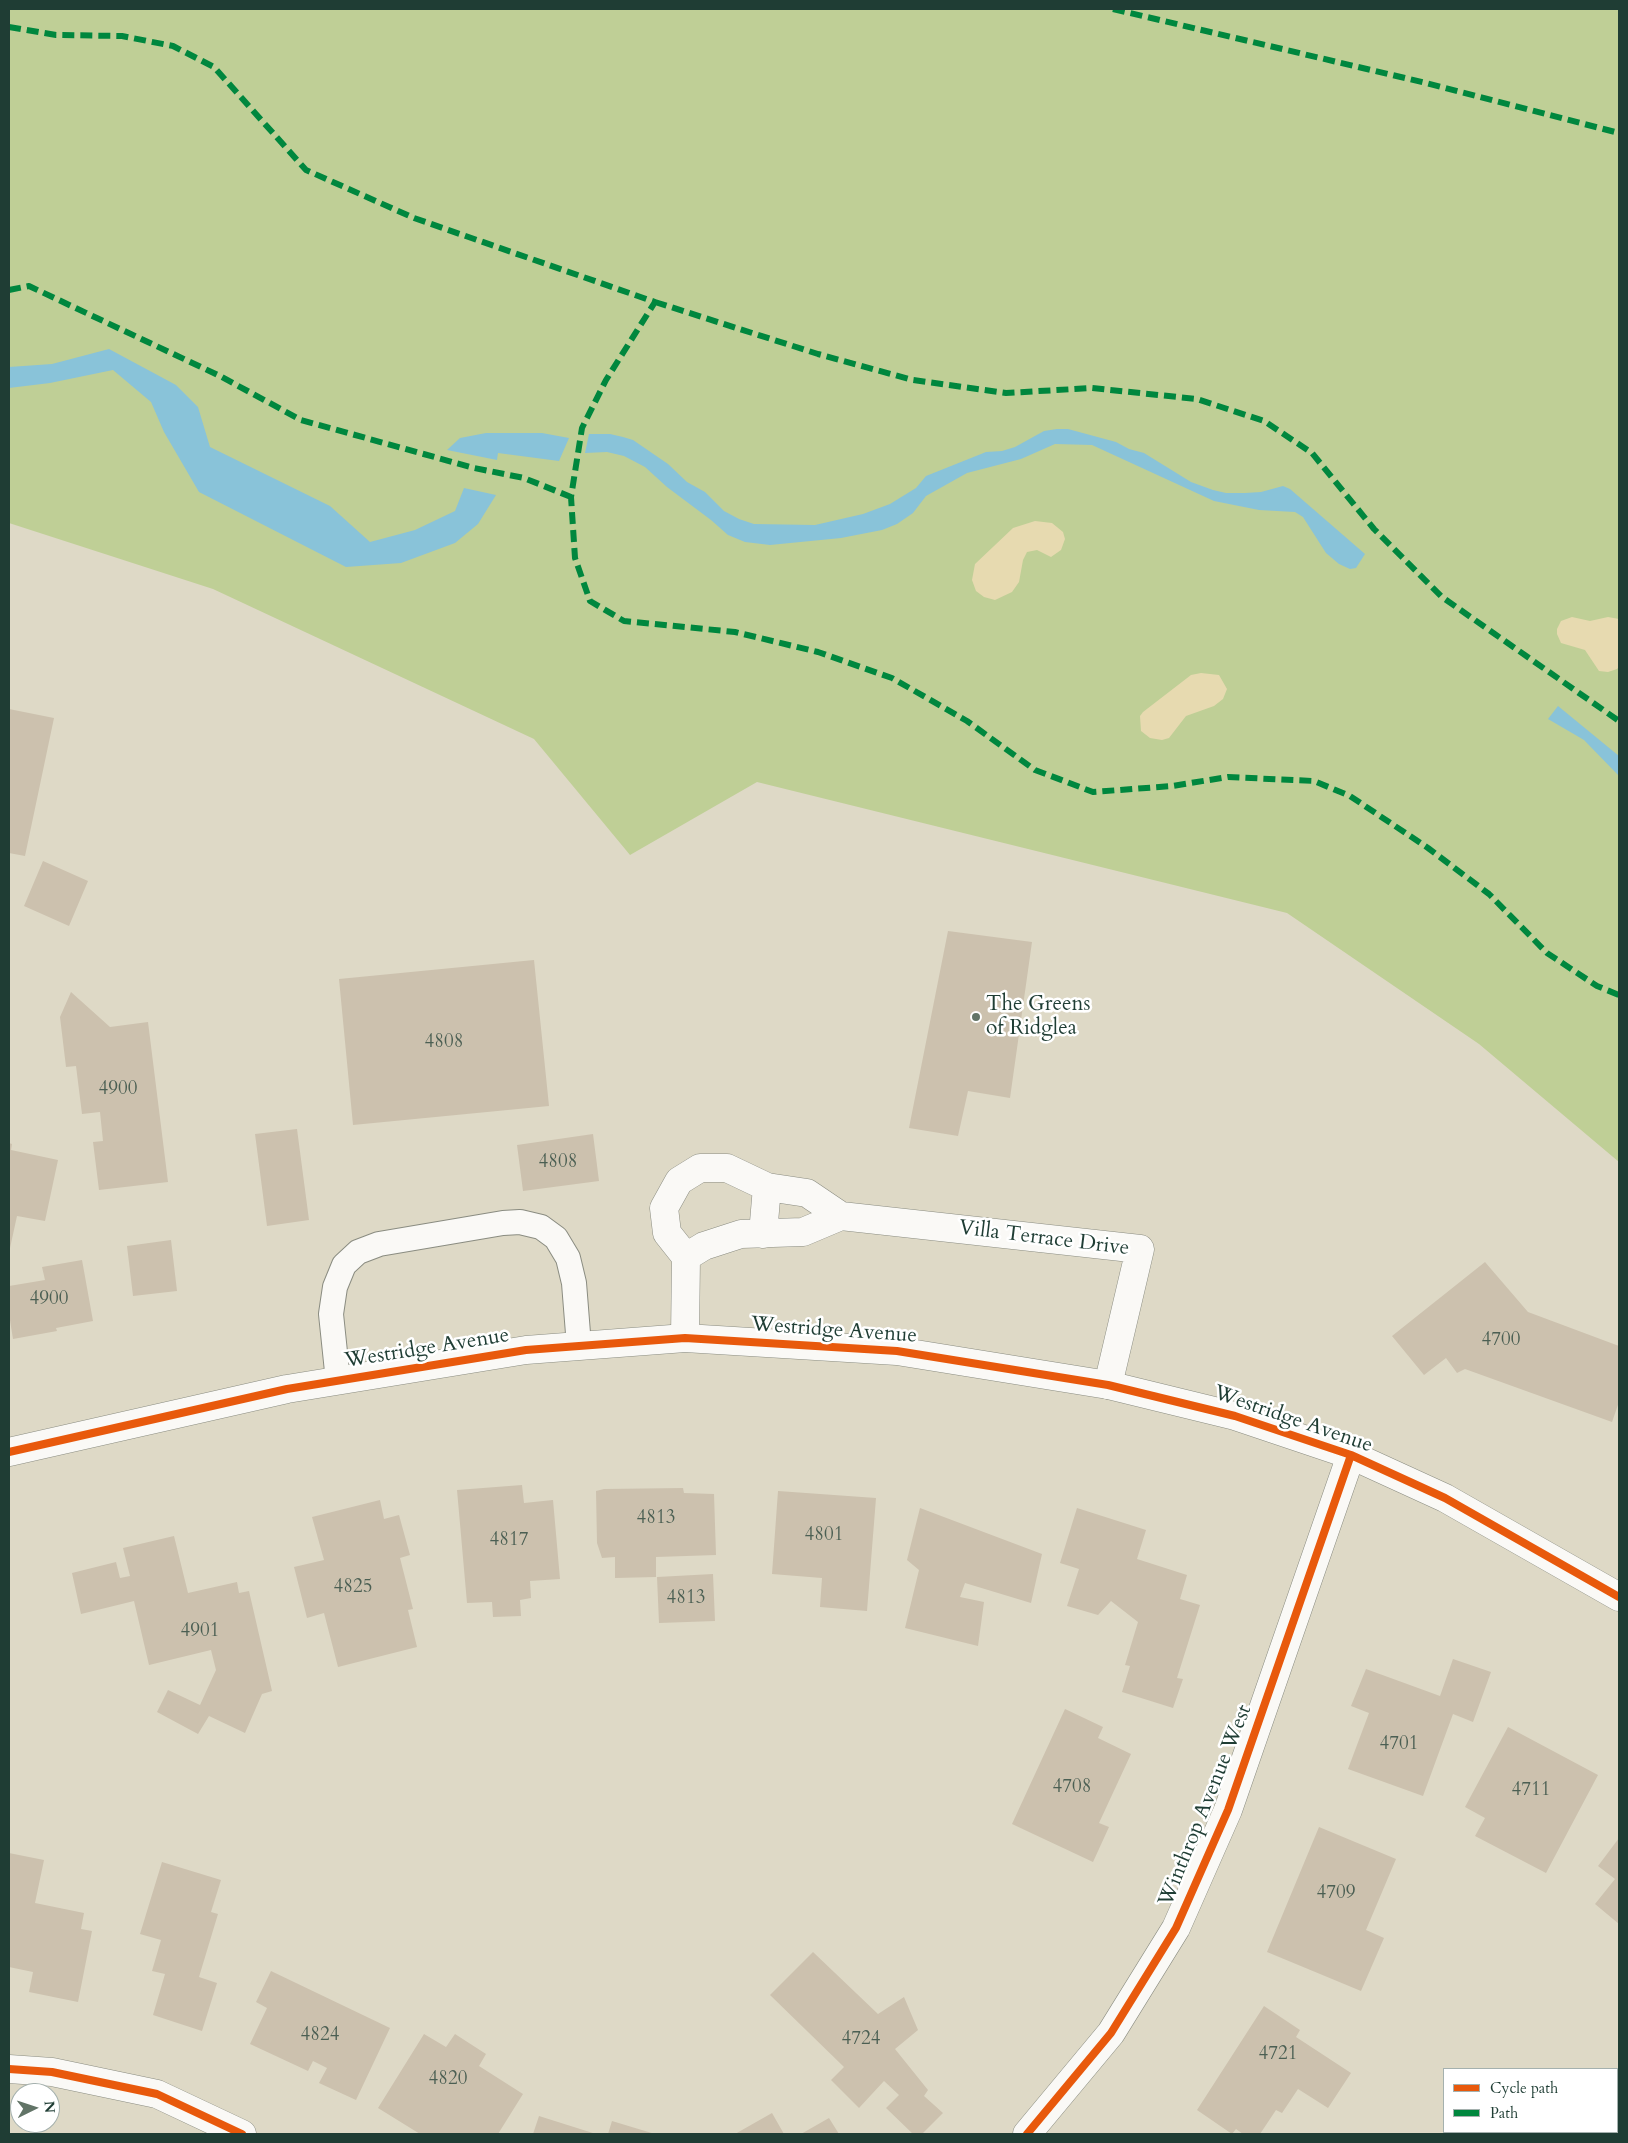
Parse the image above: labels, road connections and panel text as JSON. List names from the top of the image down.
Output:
{
  "streets": {
    "street": ["Villa Terrace Drive", "Westridge Avenue", "Winthrop Avenue West"]
  },
  "crossings": [
    ["Villa Terrace Drive", "Westridge Avenue"],
    ["Westridge Avenue", "Winthrop Avenue West"]
  ],
  "places": ["The Greens of Ridglea"],
  "house_numbers": [
    "4808",
    "4900",
    "4808",
    "4900",
    "4700",
    "4813",
    "4801",
    "4817",
    "4825",
    "4813",
    "4901",
    "4701",
    "4708",
    "4711",
    "4709",
    "4824",
    "4724",
    "4721",
    "4820"
  ],
  "legend": ["Cycle path", "Path"],
  "north": "right"
}
